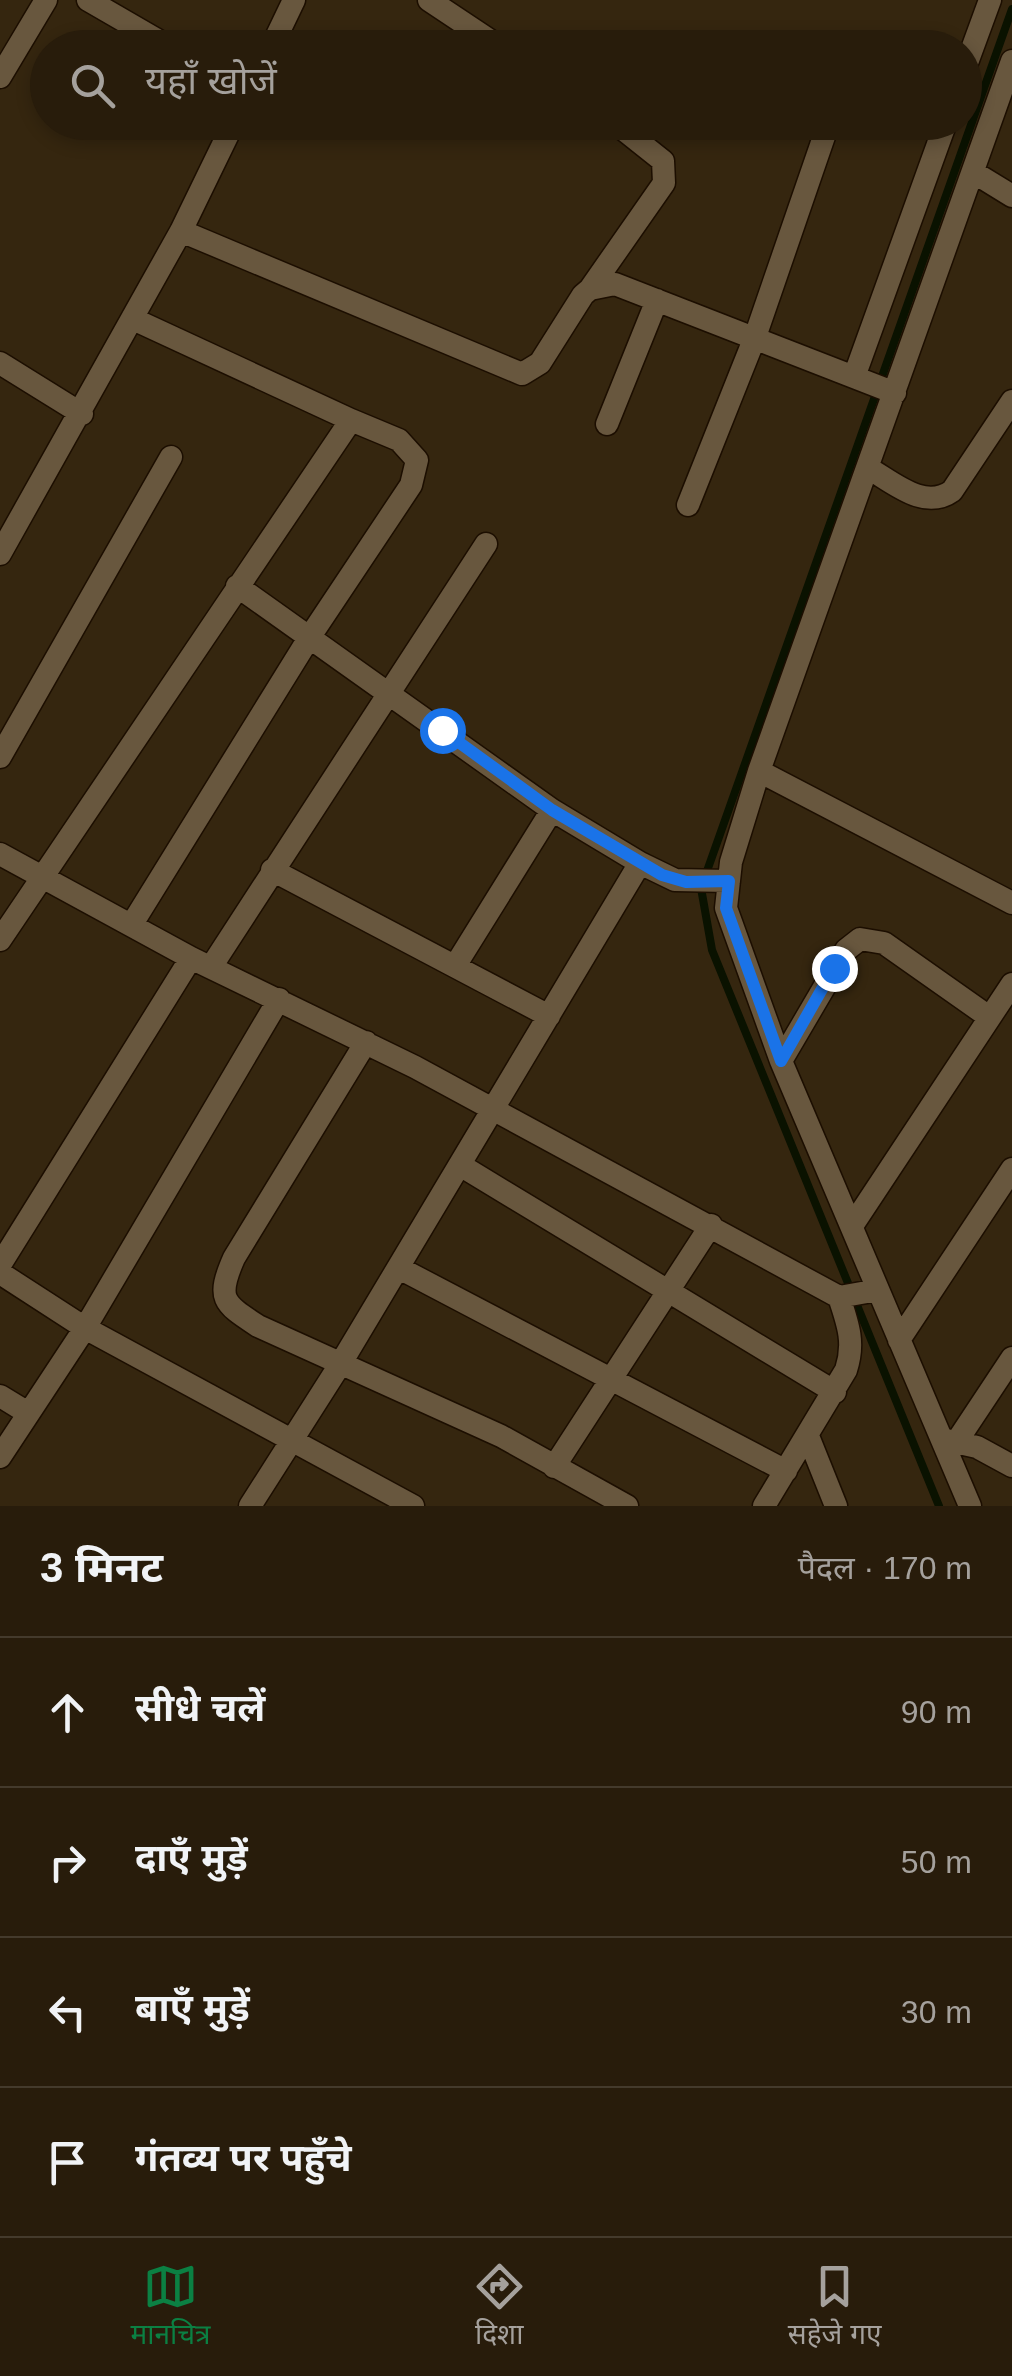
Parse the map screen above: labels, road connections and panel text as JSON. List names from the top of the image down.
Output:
{
  "page": {
    "search": "यहाँ खोजें",
    "heading": ["3 मिनट", "पैदल · 170 m"],
    "list": [
      ["सीधे चलें", "90 m"],
      ["दाएँ मुड़ें", "50 m"],
      ["बाएँ मुड़ें", "30 m"],
      "गंतव्य पर पहुँचे"
    ],
    "nav": ["मानचित्र", "दिशा", "सहेजे गए"]
  }
}
